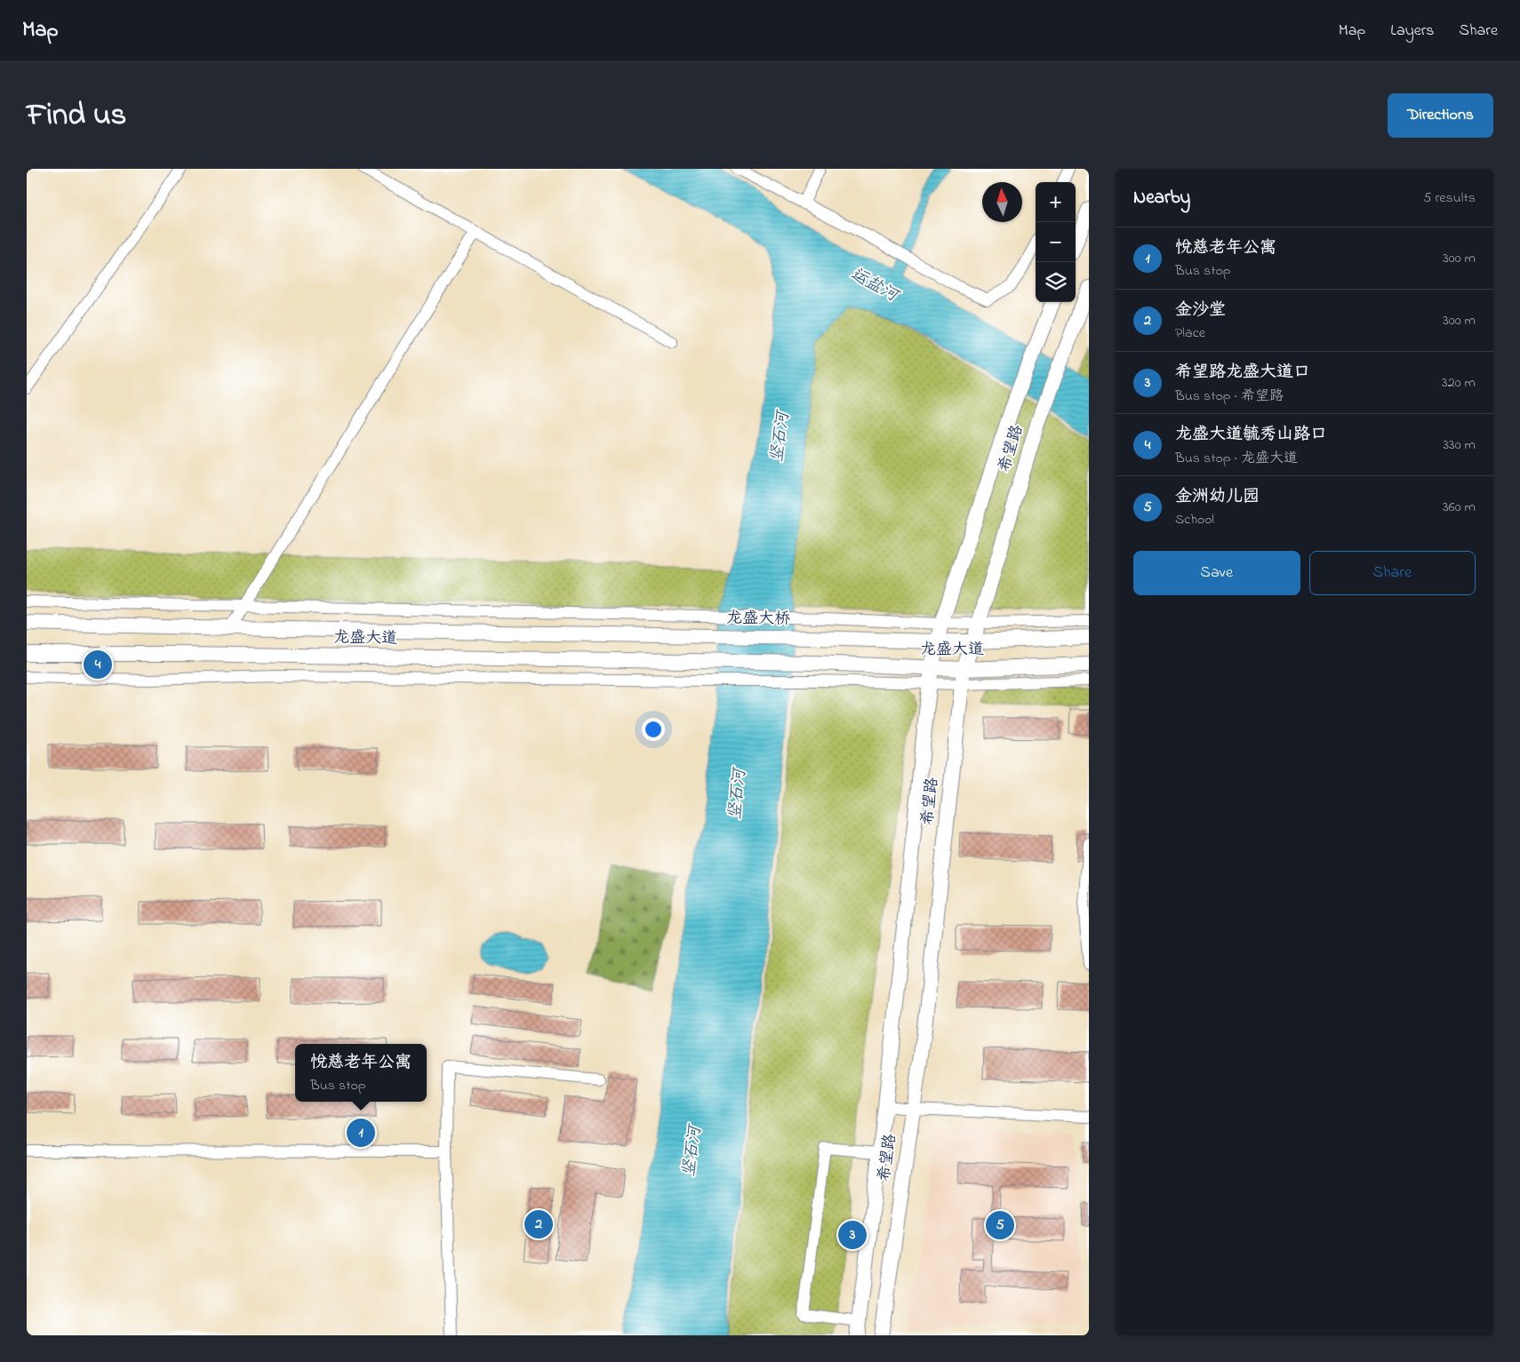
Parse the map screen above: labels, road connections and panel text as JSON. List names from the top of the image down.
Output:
{
  "streets": {
    "main road": ["希望路", "龙盛大桥", "龙盛大道"]
  },
  "crossings": [
    ["希望路", "龙盛大道"],
    ["龙盛大桥", "龙盛大道"]
  ],
  "water": ["运盐河", "竖石河"],
  "north": "top",
  "page": {
    "header": "Map",
    "nav": ["Map", "Layers", "Share"],
    "title": "Find us",
    "buttons": [
      "Directions",
      ["Save", "Share"]
    ],
    "heading": ["Nearby", "5 results"],
    "map_buttons": ["+", "−"],
    "list": [
      {
        "mark": "1",
        "name": "悦慈老年公寓",
        "note": "Bus stop",
        "value": "300 m"
      },
      {
        "mark": "2",
        "name": "金沙堂",
        "note": "Place",
        "value": "300 m"
      },
      {
        "mark": "3",
        "name": "希望路龙盛大道口",
        "note": "Bus stop · 希望路",
        "value": "320 m"
      },
      {
        "mark": "4",
        "name": "龙盛大道毓秀山路口",
        "note": "Bus stop · 龙盛大道",
        "value": "330 m"
      },
      {
        "mark": "5",
        "name": "金洲幼儿园",
        "note": "School",
        "value": "360 m"
      }
    ],
    "pins": [
      "4",
      "1",
      "2",
      "5",
      "3"
    ],
    "popup": ["悦慈老年公寓", "Bus stop"]
  }
}
